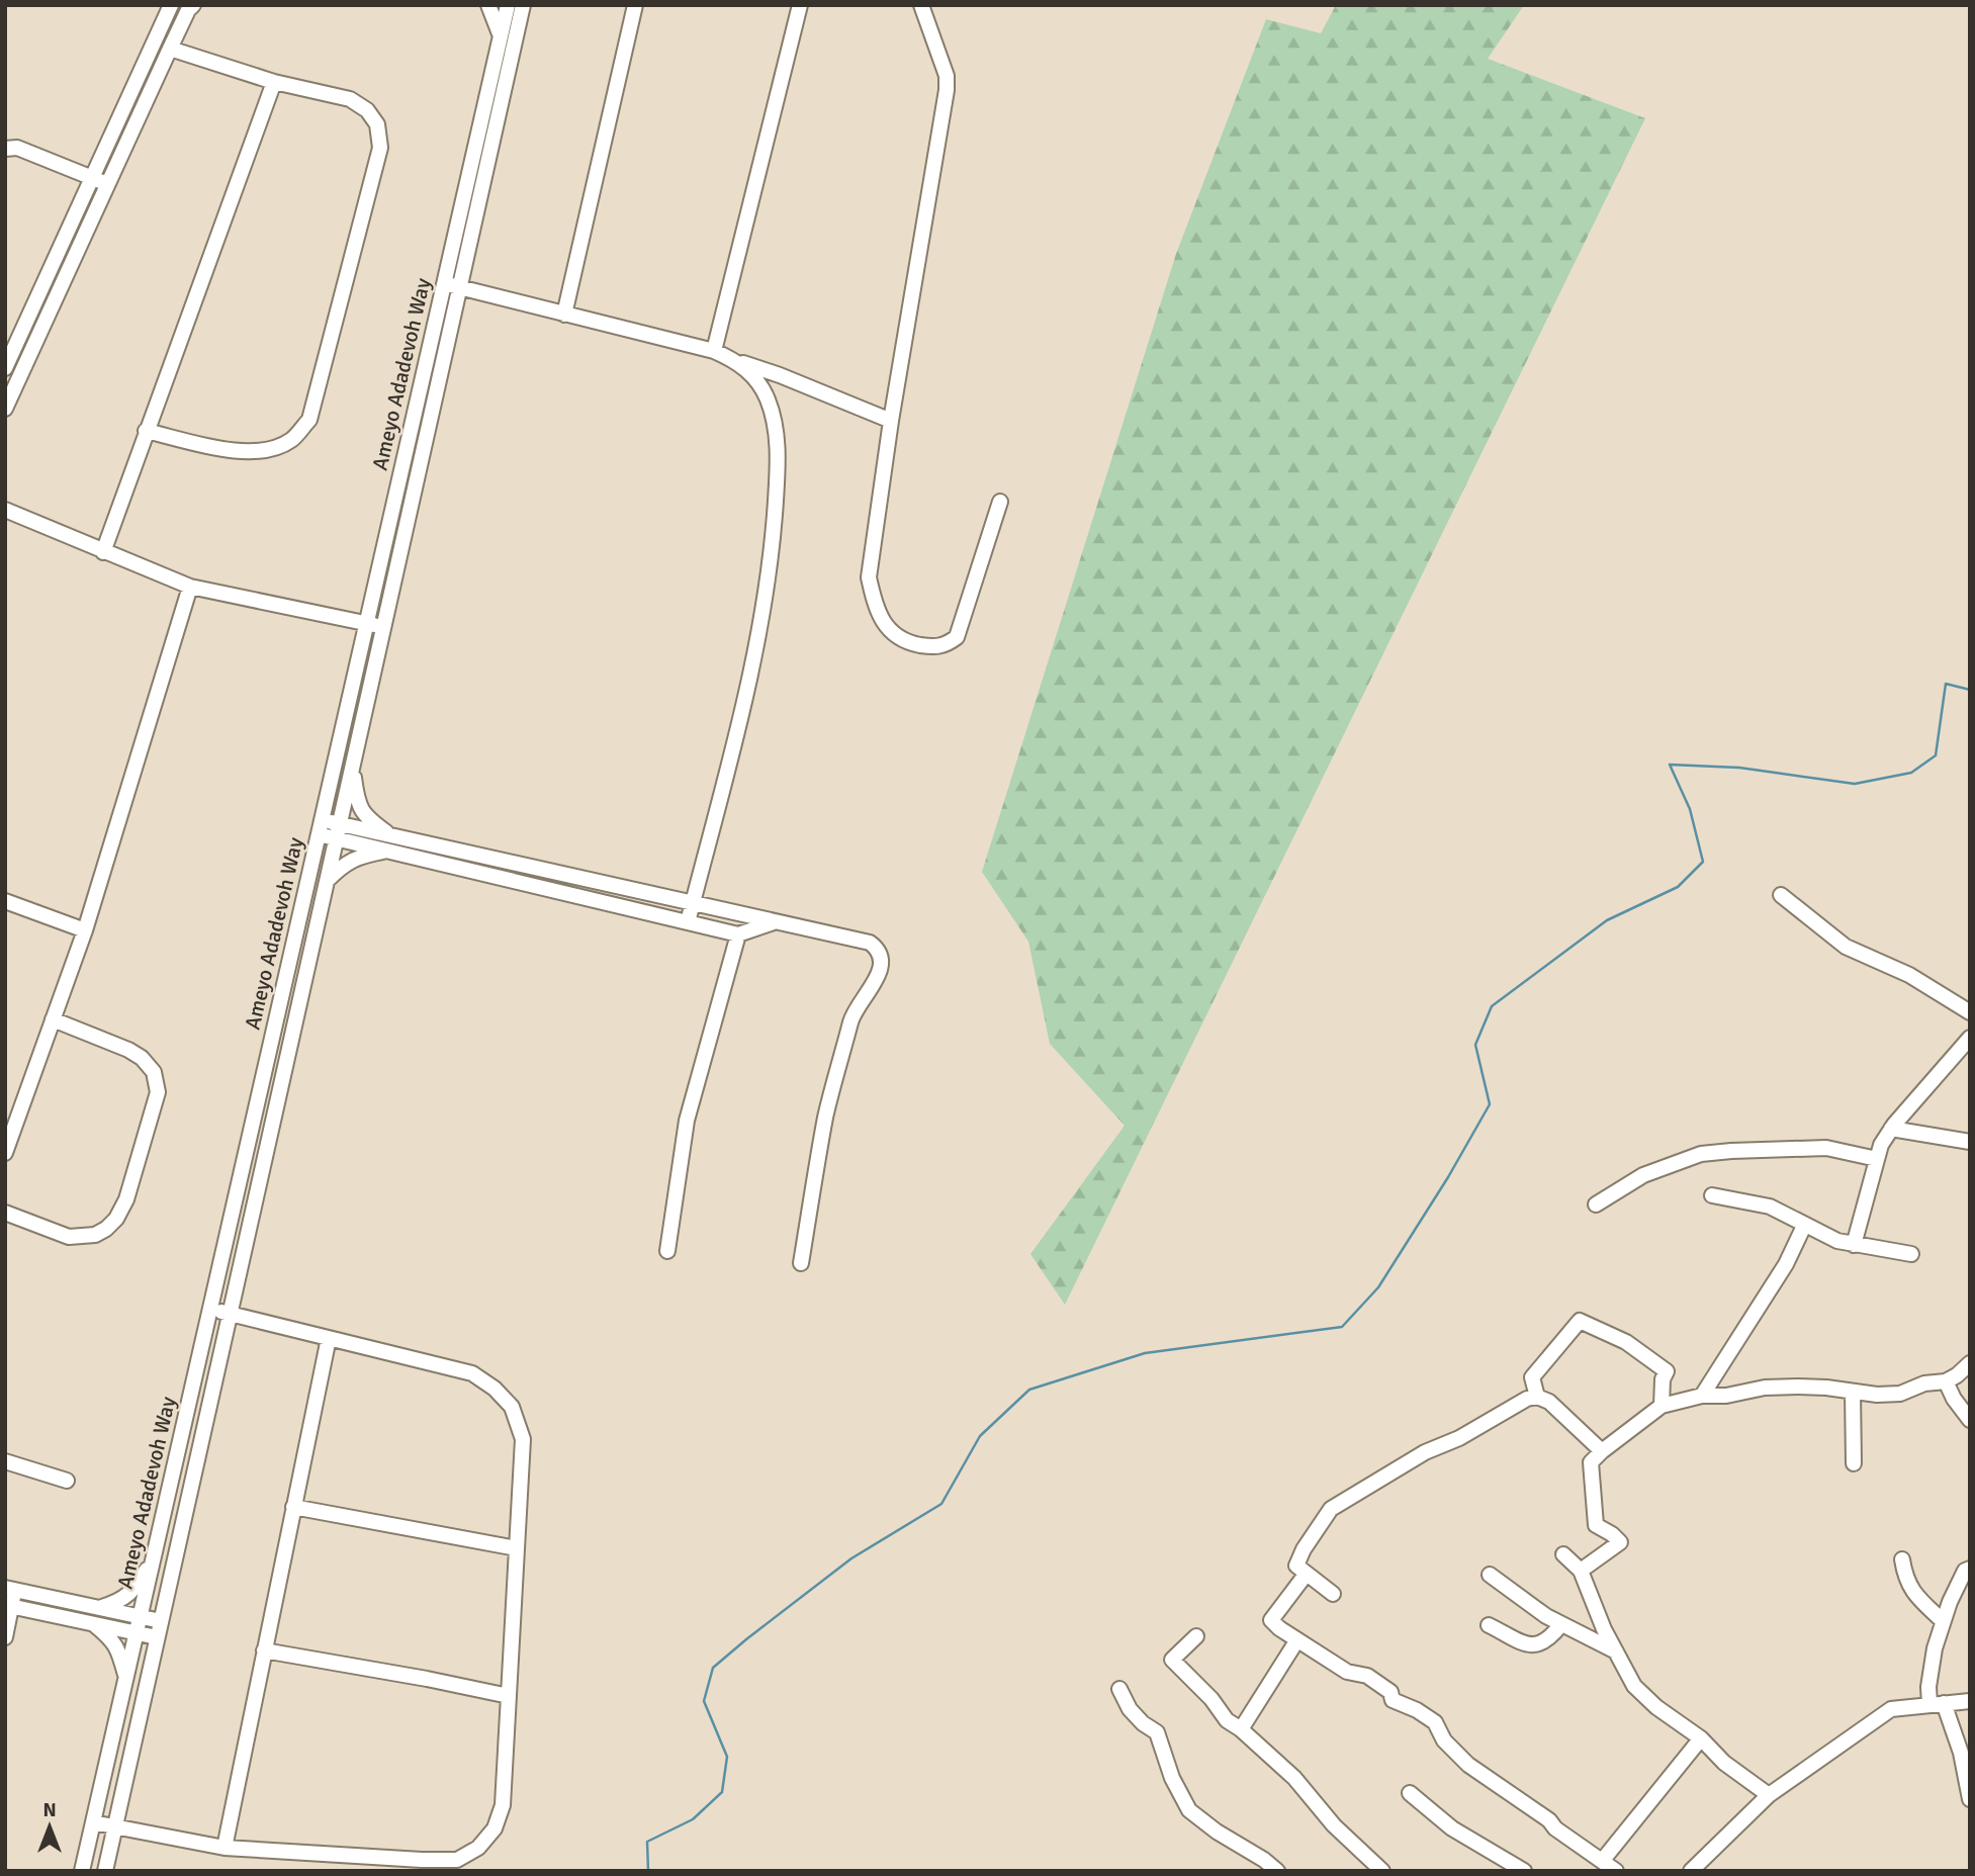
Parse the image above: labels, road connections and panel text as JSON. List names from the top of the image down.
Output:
{
  "streets": {
    "street": ["Ameyo Adadevoh Way"]
  },
  "north": "top"
}
